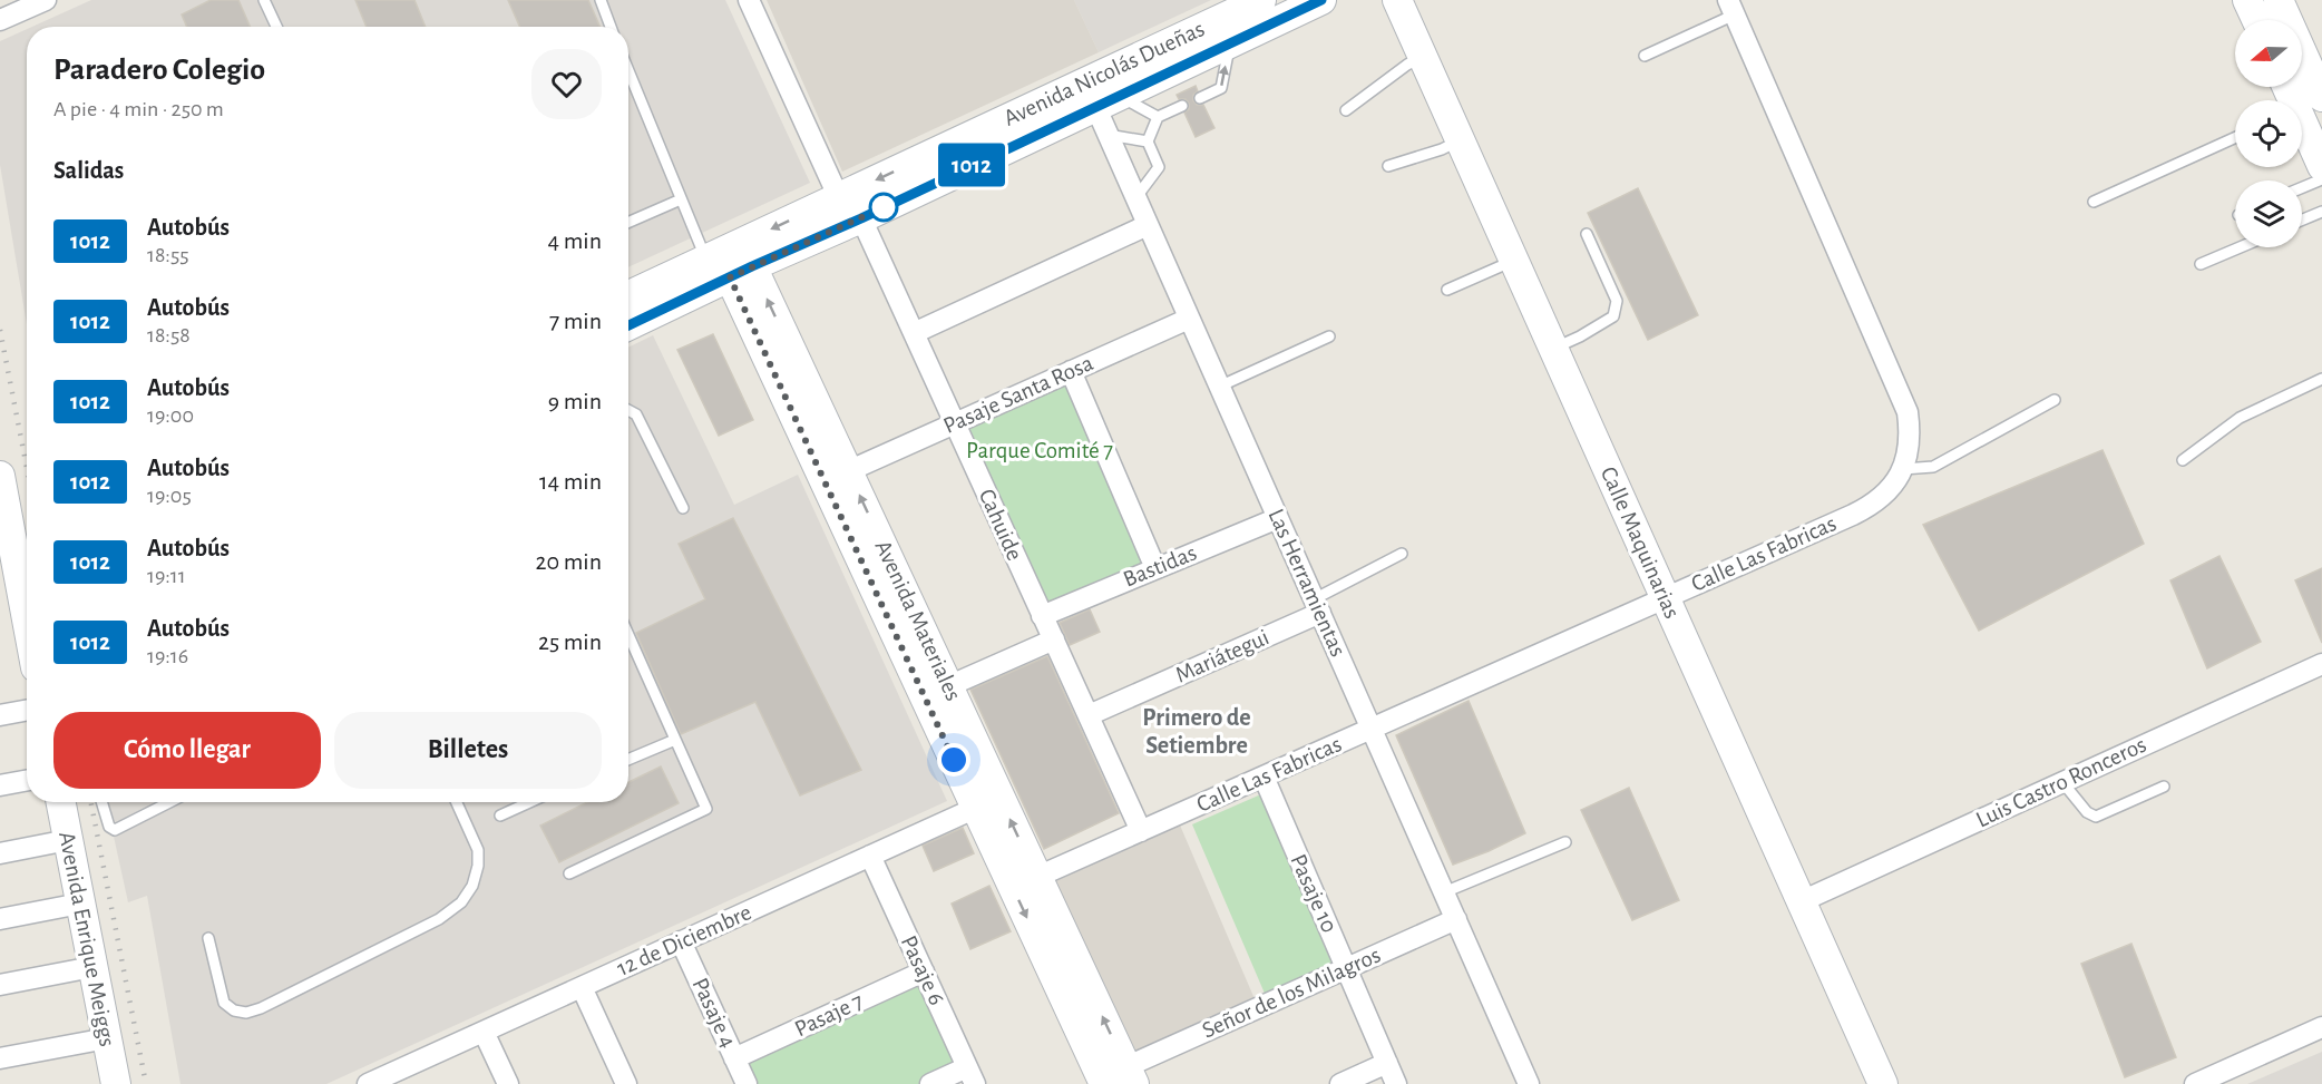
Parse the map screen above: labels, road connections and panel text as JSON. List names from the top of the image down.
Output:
{
  "streets": {
    "street": [
      "Avenida Nicolás Dueñas",
      "Pasaje Santa Rosa",
      "Cahuide",
      "Calle Maquinarias",
      "Calle Las Fabricas",
      "Bastidas",
      "Las Herramientas",
      "Avenida Materiales",
      "Mariátegui",
      "Luis Castro Ronceros",
      "Pasaje 10",
      "Avenida Enrique Meiggs",
      "12 de Diciembre",
      "Pasaje 6",
      "Señor de los Milagros",
      "Pasaje 4",
      "Pasaje 7"
    ]
  },
  "crossings": [
    ["Avenida Nicolás Dueñas", "Cahuide"],
    ["Avenida Nicolás Dueñas", "Las Herramientas"],
    ["Avenida Nicolás Dueñas", "Avenida Materiales"],
    ["Pasaje Santa Rosa", "Cahuide"],
    ["Pasaje Santa Rosa", "Las Herramientas"],
    ["Pasaje Santa Rosa", "Avenida Materiales"],
    ["Cahuide", "Calle Las Fabricas"],
    ["Cahuide", "Bastidas"],
    ["Cahuide", "Mariátegui"],
    ["Calle Maquinarias", "Calle Las Fabricas"],
    ["Calle Maquinarias", "Luis Castro Ronceros"],
    ["Calle Las Fabricas", "Las Herramientas"],
    ["Calle Las Fabricas", "Avenida Materiales"],
    ["Calle Las Fabricas", "Pasaje 10"],
    ["Bastidas", "Las Herramientas"],
    ["Las Herramientas", "Mariátegui"],
    ["Las Herramientas", "Señor de los Milagros"],
    ["Avenida Materiales", "12 de Diciembre"],
    ["Avenida Materiales", "Señor de los Milagros"],
    ["Pasaje 10", "Señor de los Milagros"],
    ["12 de Diciembre", "Pasaje 6"],
    ["12 de Diciembre", "Pasaje 4"],
    ["Pasaje 6", "Pasaje 7"],
    ["Pasaje 4", "Pasaje 7"]
  ],
  "districts": ["Primero de Setiembre"],
  "parks": ["Parque Comité 7"],
  "lines": ["bus line 1012"],
  "north": "left",
  "page": {
    "on_map": "1012",
    "heading": [
      ["Paradero Colegio", "A pie · 4 min · 250 m"],
      "Salidas"
    ],
    "list": [
      {
        "mark": "1012",
        "name": "Autobús",
        "note": "18:55",
        "value": "4 min"
      },
      {
        "mark": "1012",
        "name": "Autobús",
        "note": "18:58",
        "value": "7 min"
      },
      {
        "mark": "1012",
        "name": "Autobús",
        "note": "19:00",
        "value": "9 min"
      },
      {
        "mark": "1012",
        "name": "Autobús",
        "note": "19:05",
        "value": "14 min"
      },
      {
        "mark": "1012",
        "name": "Autobús",
        "note": "19:11",
        "value": "20 min"
      },
      {
        "mark": "1012",
        "name": "Autobús",
        "note": "19:16",
        "value": "25 min"
      }
    ],
    "buttons": ["Cómo llegar", "Billetes"]
  }
}
